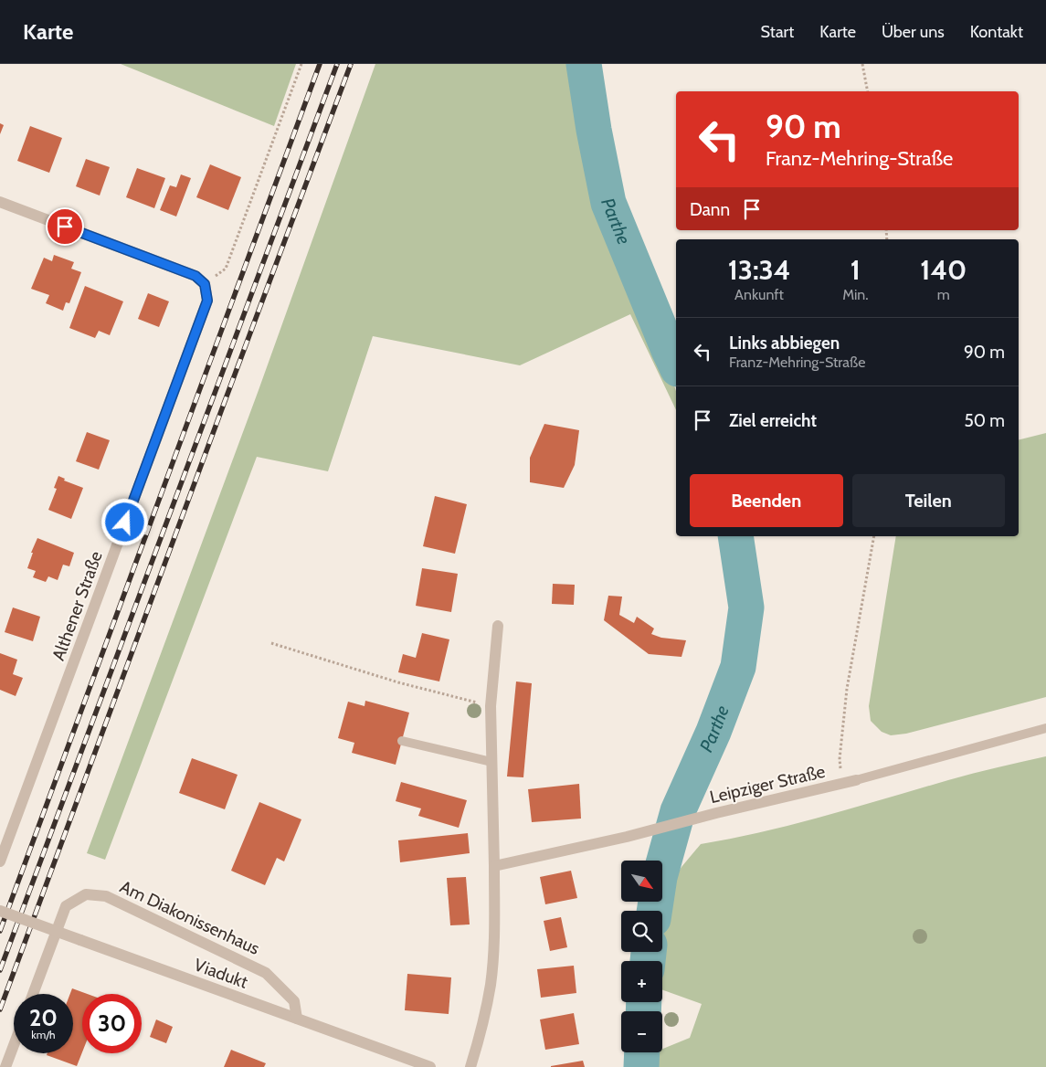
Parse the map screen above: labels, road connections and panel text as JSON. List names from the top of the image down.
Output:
{
  "streets": {
    "street": [
      "Althener Straße",
      "Leipziger Straße",
      "Am Diakonissenhaus",
      "Viadukt"
    ]
  },
  "crossings": [
    ["Am Diakonissenhaus", "Viadukt"]
  ],
  "water": ["Parthe"],
  "north": "bottom right",
  "page": {
    "header": "Karte",
    "nav": [
      "Start",
      "Karte",
      "Über uns",
      "Kontakt"
    ],
    "turn": ["90 m", "Franz-Mehring-Straße"],
    "then": "Dann",
    "eta": [
      "13:34",
      "Ankunft",
      "1",
      "Min.",
      "140",
      "m"
    ],
    "list": [
      {
        "name": "Links abbiegen",
        "note": "Franz-Mehring-Straße",
        "value": "90 m"
      },
      {
        "name": "Ziel erreicht",
        "value": "50 m"
      }
    ],
    "buttons": ["Beenden", "Teilen"],
    "map_buttons": ["+", "−"],
    "speed": "20 km/h",
    "limit": "30"
  }
}
